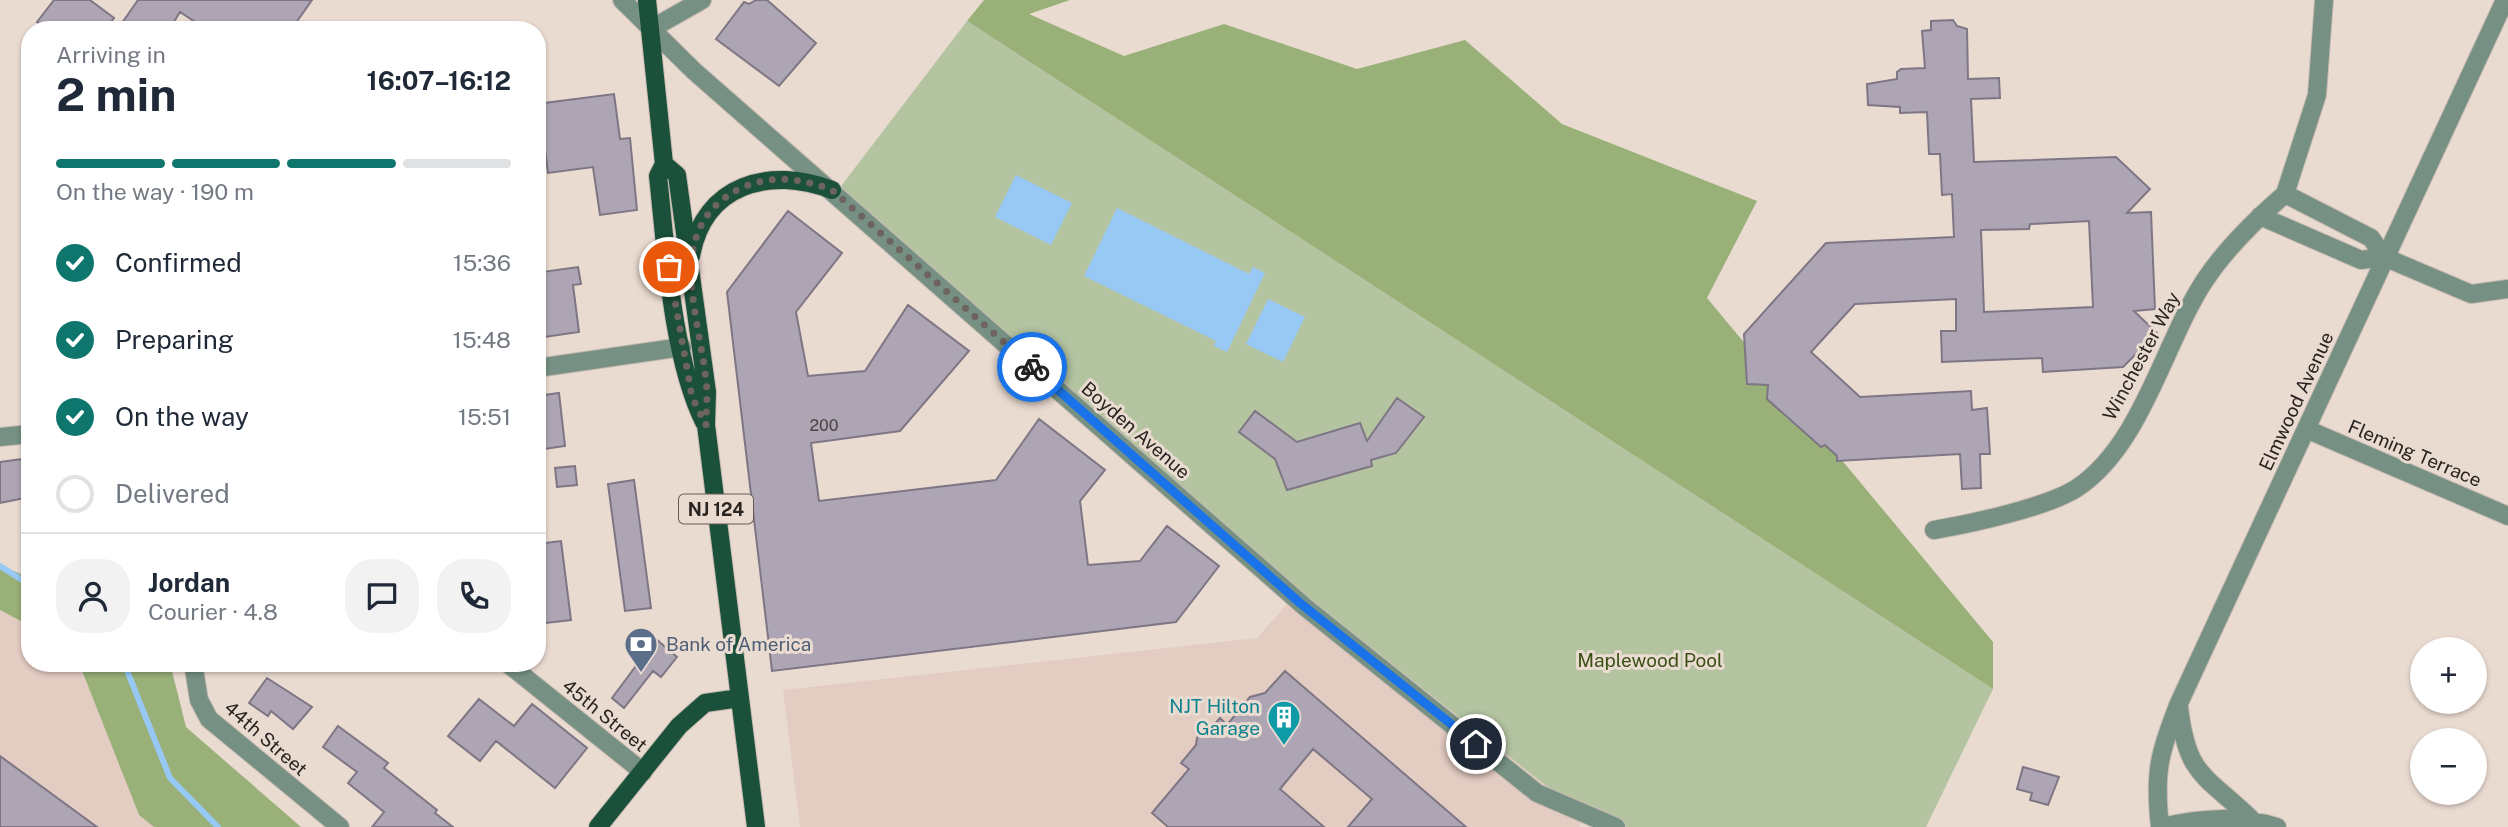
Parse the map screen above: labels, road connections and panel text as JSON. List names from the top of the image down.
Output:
{
  "streets": {
    "main road": ["NJ 124"],
    "street": [
      "Winchester Way",
      "Elmwood Avenue",
      "Boyden Avenue",
      "Fleming Terrace",
      "45th Street",
      "44th Street"
    ]
  },
  "crossings": [
    ["Elmwood Avenue", "Fleming Terrace"],
    ["Boyden Avenue", "NJ 124"]
  ],
  "parks": ["Maplewood Pool"],
  "places": {
    "bank": ["Bank of America"],
    "building": ["NJT Hilton Garage"]
  },
  "house_numbers": ["200"],
  "page": {
    "heading": ["2 min", "Arriving in", "16:07–16:12"],
    "panel": ["Jordan", "Courier · 4.8"],
    "bar": "On the way · 190 m",
    "list": [
      ["Confirmed", "15:36"],
      ["Preparing", "15:48"],
      ["On the way", "15:51"],
      "Delivered"
    ],
    "map_buttons": ["+", "−"]
  }
}
